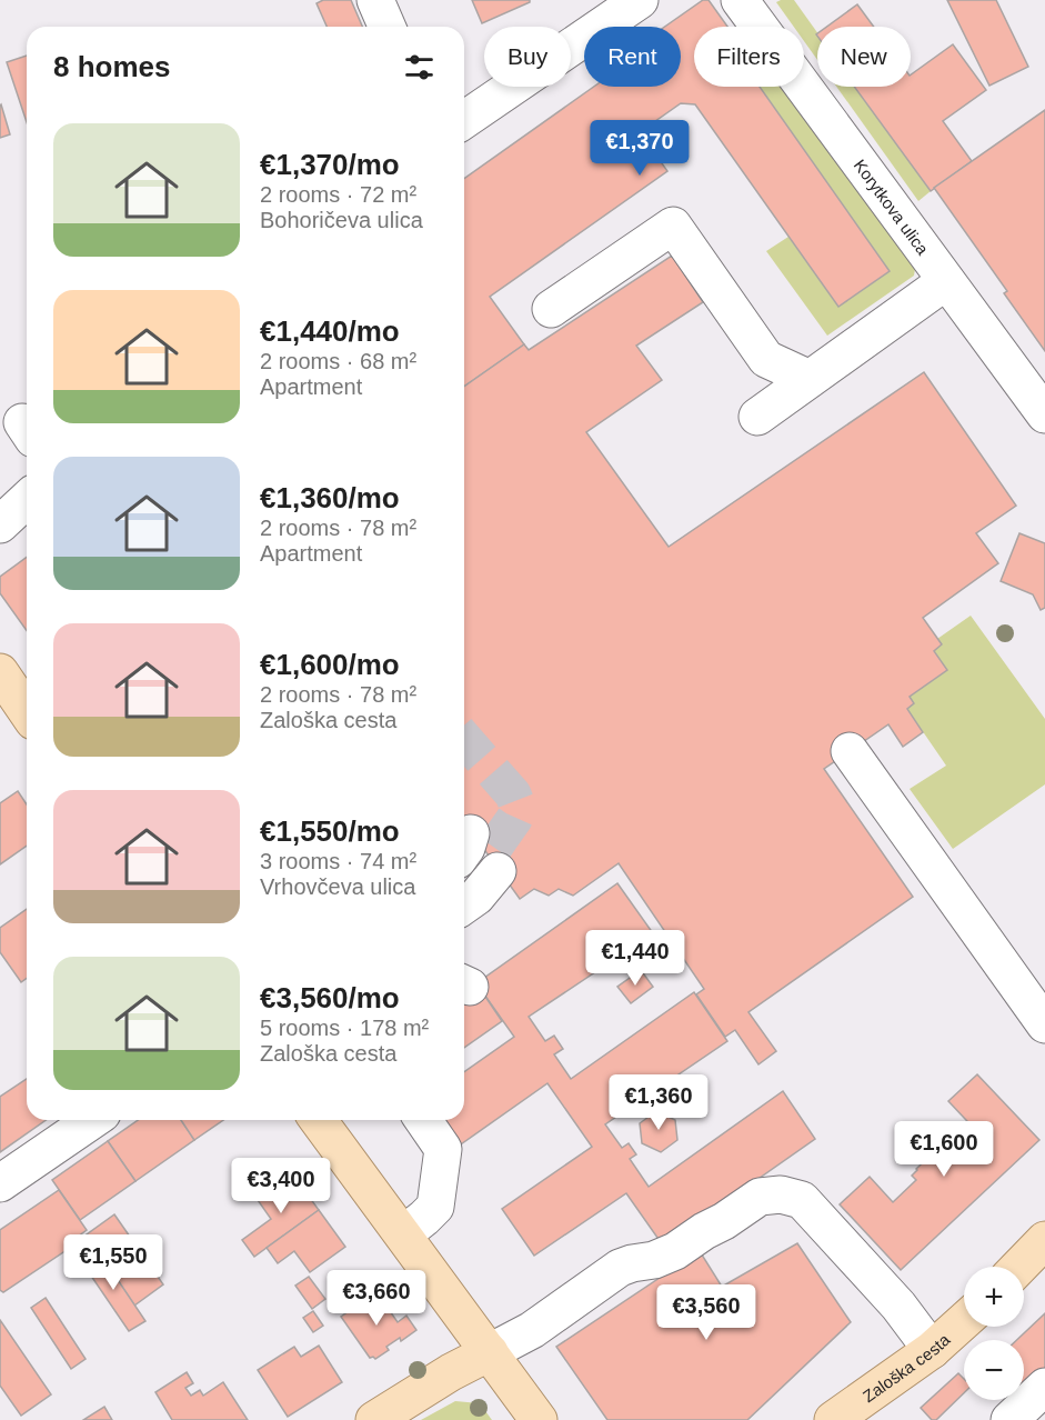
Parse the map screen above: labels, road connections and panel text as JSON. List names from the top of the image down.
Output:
{
  "streets": {
    "main road": ["Zaloška cesta"],
    "street": ["Korytkova ulica"]
  },
  "page": {
    "chip": [
      "Buy",
      "Rent",
      "Filters",
      "New"
    ],
    "heading": "8 homes",
    "list": [
      {
        "name": "€1,370/mo",
        "note": "2 rooms · 72 m² · Bohoričeva ulica"
      },
      {
        "name": "€1,440/mo",
        "note": "2 rooms · 68 m² · Apartment"
      },
      {
        "name": "€1,360/mo",
        "note": "2 rooms · 78 m² · Apartment"
      },
      {
        "name": "€1,600/mo",
        "note": "2 rooms · 78 m² · Zaloška cesta"
      },
      {
        "name": "€1,550/mo",
        "note": "3 rooms · 74 m² · Vrhovčeva ulica"
      },
      {
        "name": "€3,560/mo",
        "note": "5 rooms · 178 m² · Zaloška cesta"
      }
    ],
    "price": [
      "€1,370",
      "€1,440",
      "€1,360",
      "€1,600",
      "€3,400",
      "€1,550",
      "€3,660",
      "€3,560"
    ],
    "map_buttons": ["+", "−"]
  }
}
